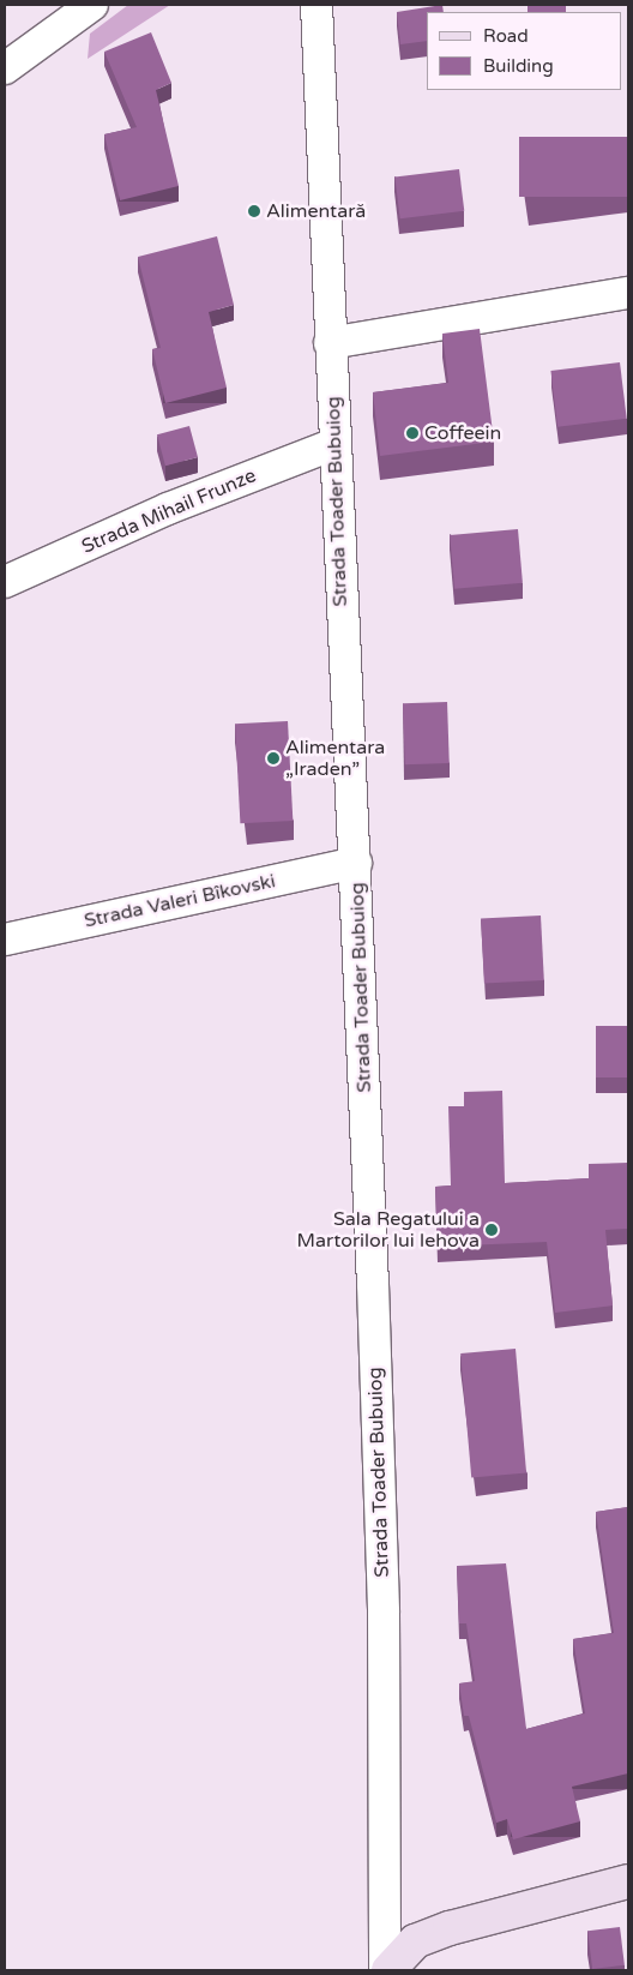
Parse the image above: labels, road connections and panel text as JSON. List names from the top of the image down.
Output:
{
  "streets": {
    "street": ["Strada Toader Bubuiog", "Strada Mihail Frunze", "Strada Valeri Bîkovski"]
  },
  "crossings": [
    ["Strada Toader Bubuiog", "Strada Mihail Frunze"],
    ["Strada Toader Bubuiog", "Strada Valeri Bîkovski"]
  ],
  "places": [
    "Alimentară",
    "Coffeein",
    "Alimentara „Iraden”",
    "Sala Regatului a Martorilor lui Iehova"
  ],
  "legend": ["Road", "Building"]
}
